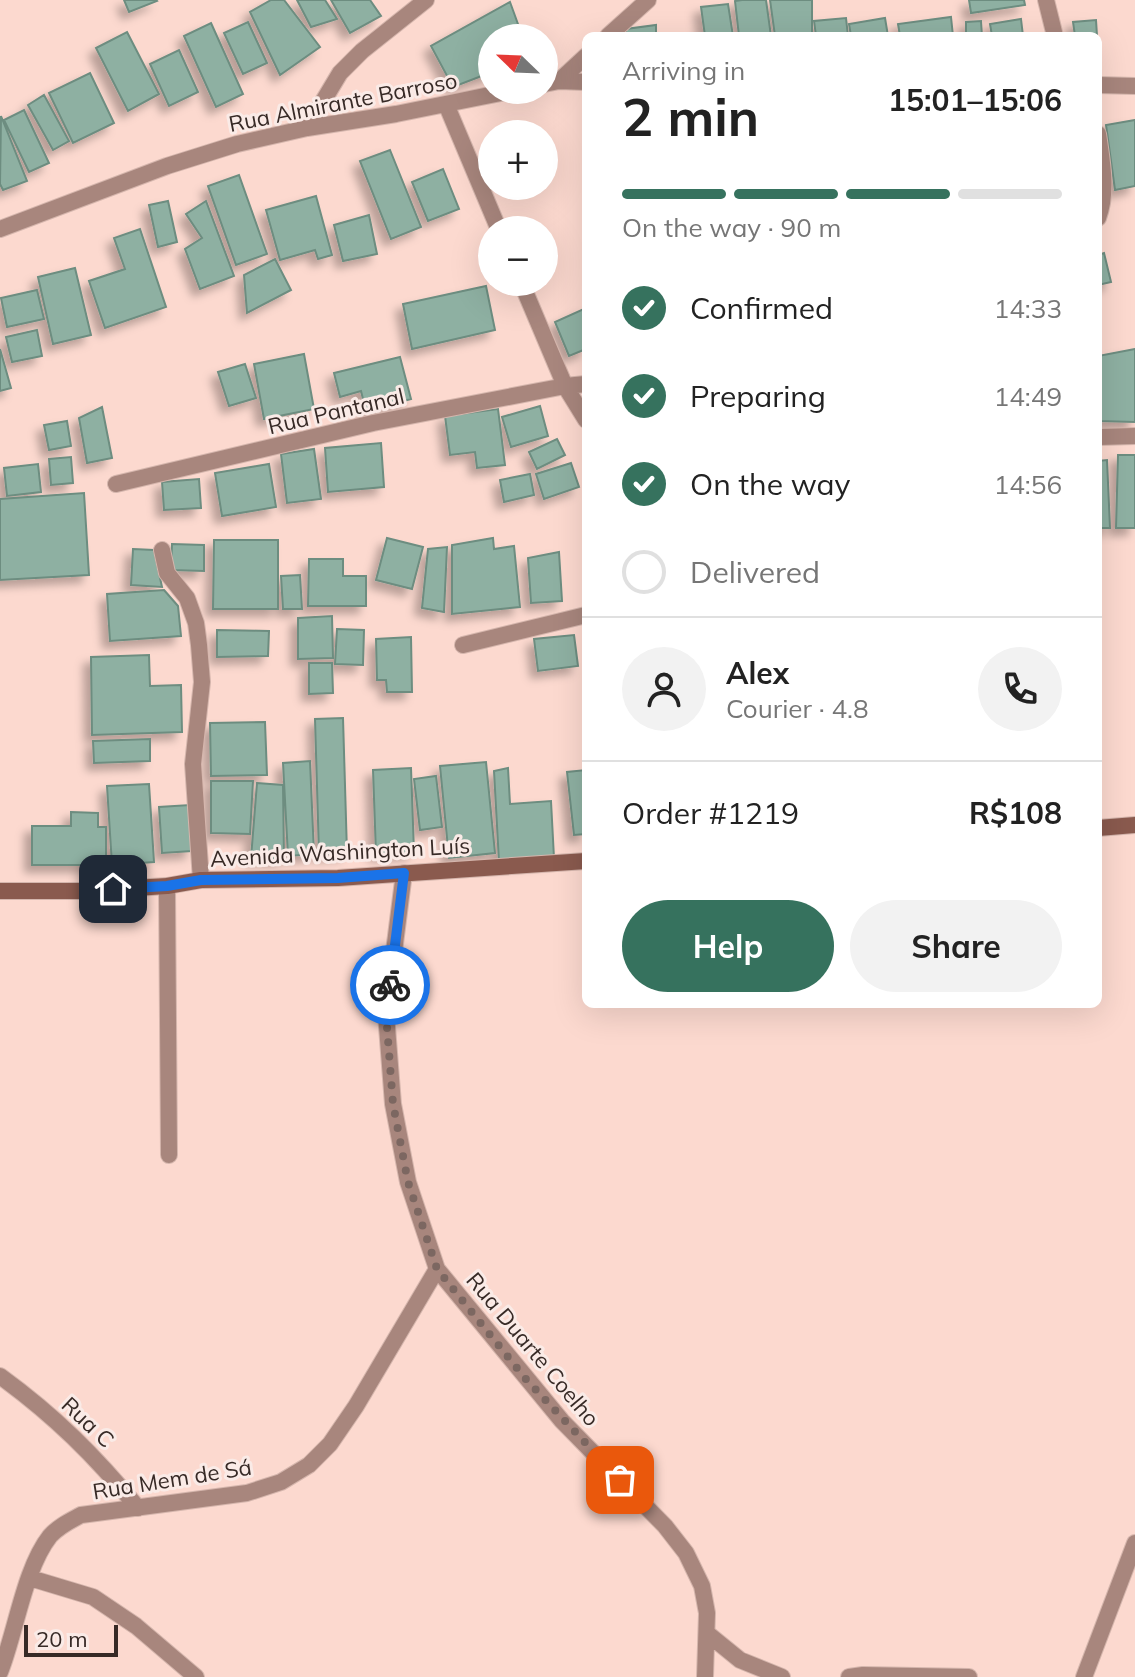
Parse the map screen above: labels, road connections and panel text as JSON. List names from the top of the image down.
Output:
{
  "streets": {
    "main road": ["Avenida Washington Luís"],
    "street": [
      "Rua Almirante Barroso",
      "Rua Pantanal",
      "Rua Duarte Coelho",
      "Rua C",
      "Rua Mem de Sá"
    ]
  },
  "crossings": [
    ["Avenida Washington Luís", "Rua Duarte Coelho"],
    ["Rua Duarte Coelho", "Rua Mem de Sá"],
    ["Rua C", "Rua Mem de Sá"]
  ],
  "scale_bar": "20 m",
  "north": "top left",
  "page": {
    "map_buttons": ["+", "−"],
    "heading": ["2 min", "Arriving in", "15:01–15:06"],
    "panel": [
      "Alex",
      "Courier · 4.8",
      "Order #1219",
      "R$108"
    ],
    "bar": "On the way · 90 m",
    "list": [
      ["Confirmed", "14:33"],
      ["Preparing", "14:49"],
      ["On the way", "14:56"],
      "Delivered"
    ],
    "buttons": ["Help", "Share"],
    "scale": "20 m"
  }
}
